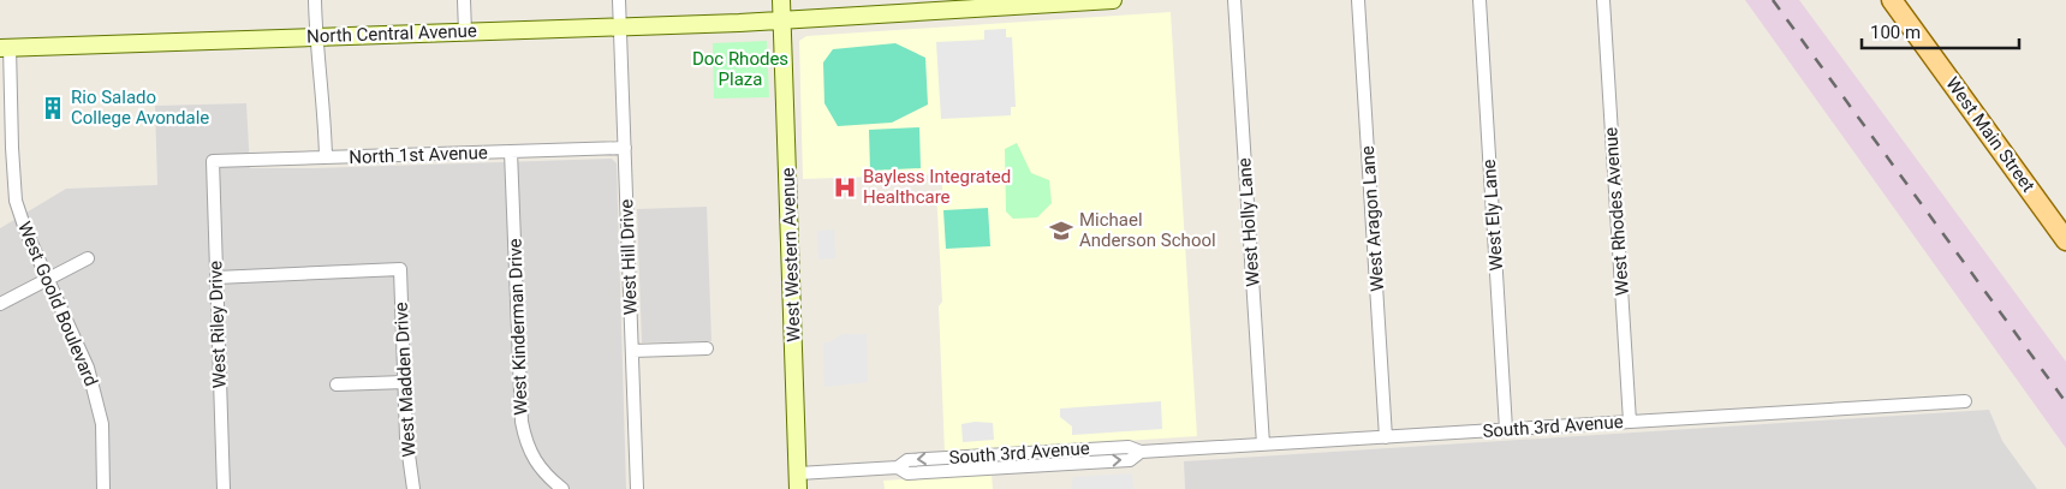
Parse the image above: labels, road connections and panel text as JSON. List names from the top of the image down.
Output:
{
  "streets": {
    "main road": ["West Main Street"],
    "street": [
      "North Central Avenue",
      "North 1st Avenue",
      "West Rhodes Avenue",
      "West Ely Lane",
      "West Aragon Lane",
      "West Holly Lane",
      "West Western Avenue",
      "West Hill Drive",
      "West Goold Boulevard",
      "West Riley Drive",
      "West Kinderman Drive",
      "West Madden Drive",
      "South 3rd Avenue"
    ]
  },
  "crossings": [
    ["North Central Avenue", "West Western Avenue"],
    ["North Central Avenue", "West Hill Drive"],
    ["North Central Avenue", "West Goold Boulevard"],
    ["North 1st Avenue", "West Hill Drive"],
    ["North 1st Avenue", "West Riley Drive"],
    ["North 1st Avenue", "West Kinderman Drive"],
    ["West Rhodes Avenue", "South 3rd Avenue"],
    ["West Ely Lane", "South 3rd Avenue"],
    ["West Aragon Lane", "South 3rd Avenue"],
    ["West Holly Lane", "South 3rd Avenue"],
    ["West Western Avenue", "South 3rd Avenue"],
    ["West Riley Drive", "West Madden Drive"]
  ],
  "parks": ["Doc Rhodes Plaza"],
  "places": {
    "building": ["Rio Salado College Avondale"],
    "hospital": ["Bayless Integrated Healthcare"],
    "school or university": ["Michael Anderson School"]
  },
  "scale_bar": "100 m"
}
